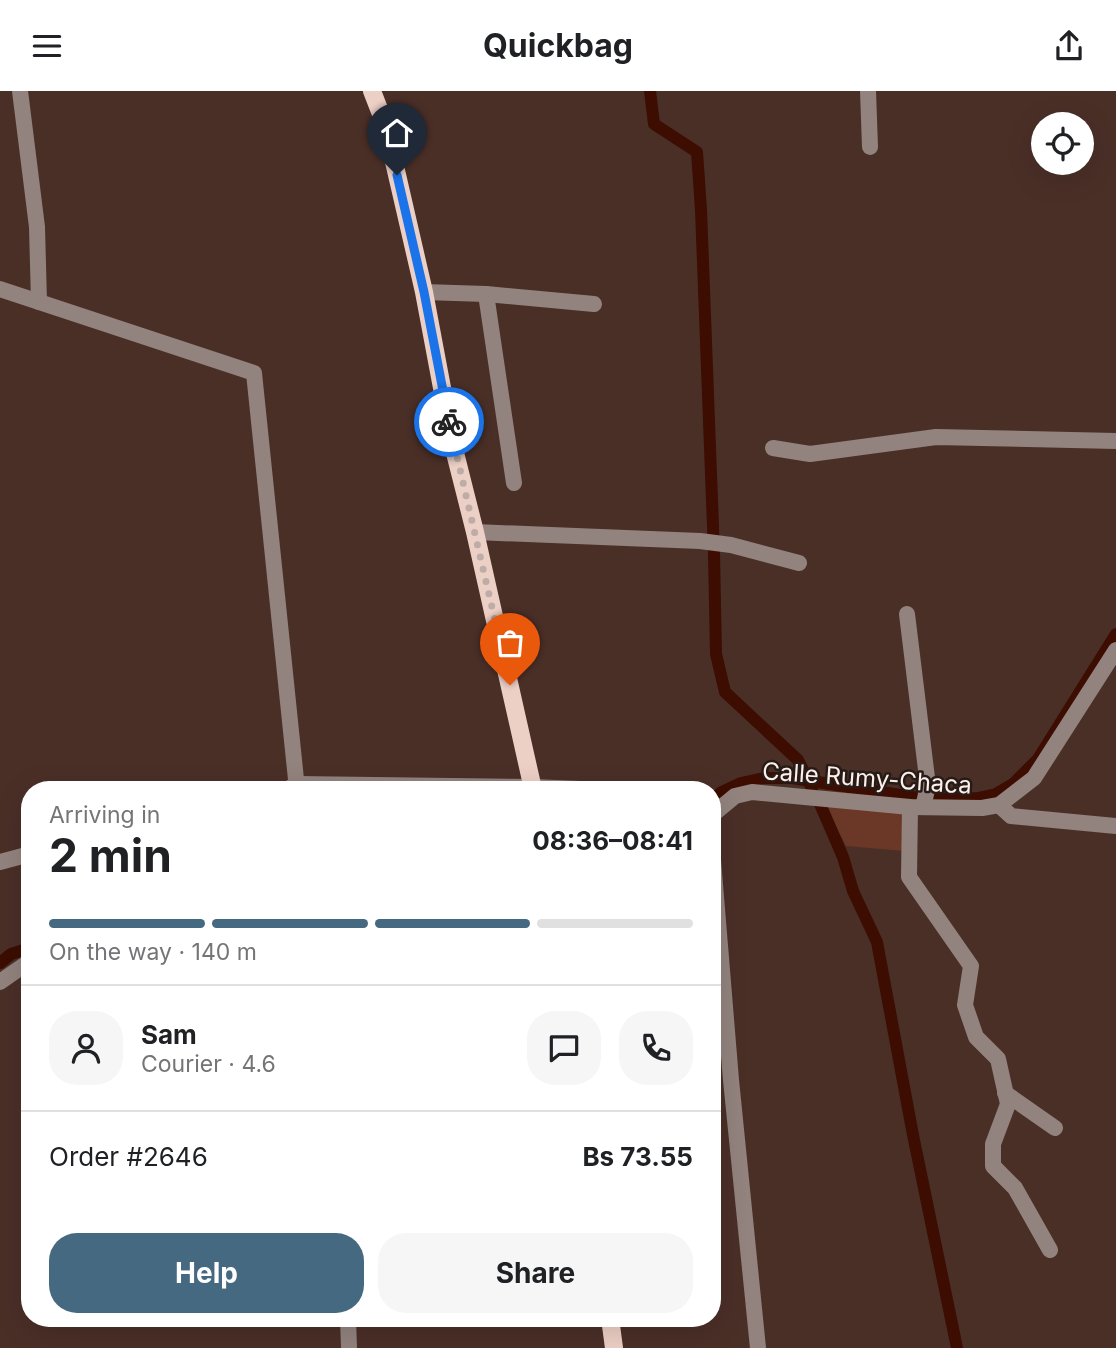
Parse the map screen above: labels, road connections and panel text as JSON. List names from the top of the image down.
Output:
{
  "streets": {
    "street": ["Calle Rumy-Chaca"]
  },
  "page": {
    "header": "Quickbag",
    "heading": ["2 min", "Arriving in", "08:36–08:41"],
    "panel": [
      "Sam",
      "Courier · 4.6",
      "Order #2646",
      "Bs 73.55"
    ],
    "bar": "On the way · 140 m",
    "buttons": ["Help", "Share"]
  }
}
